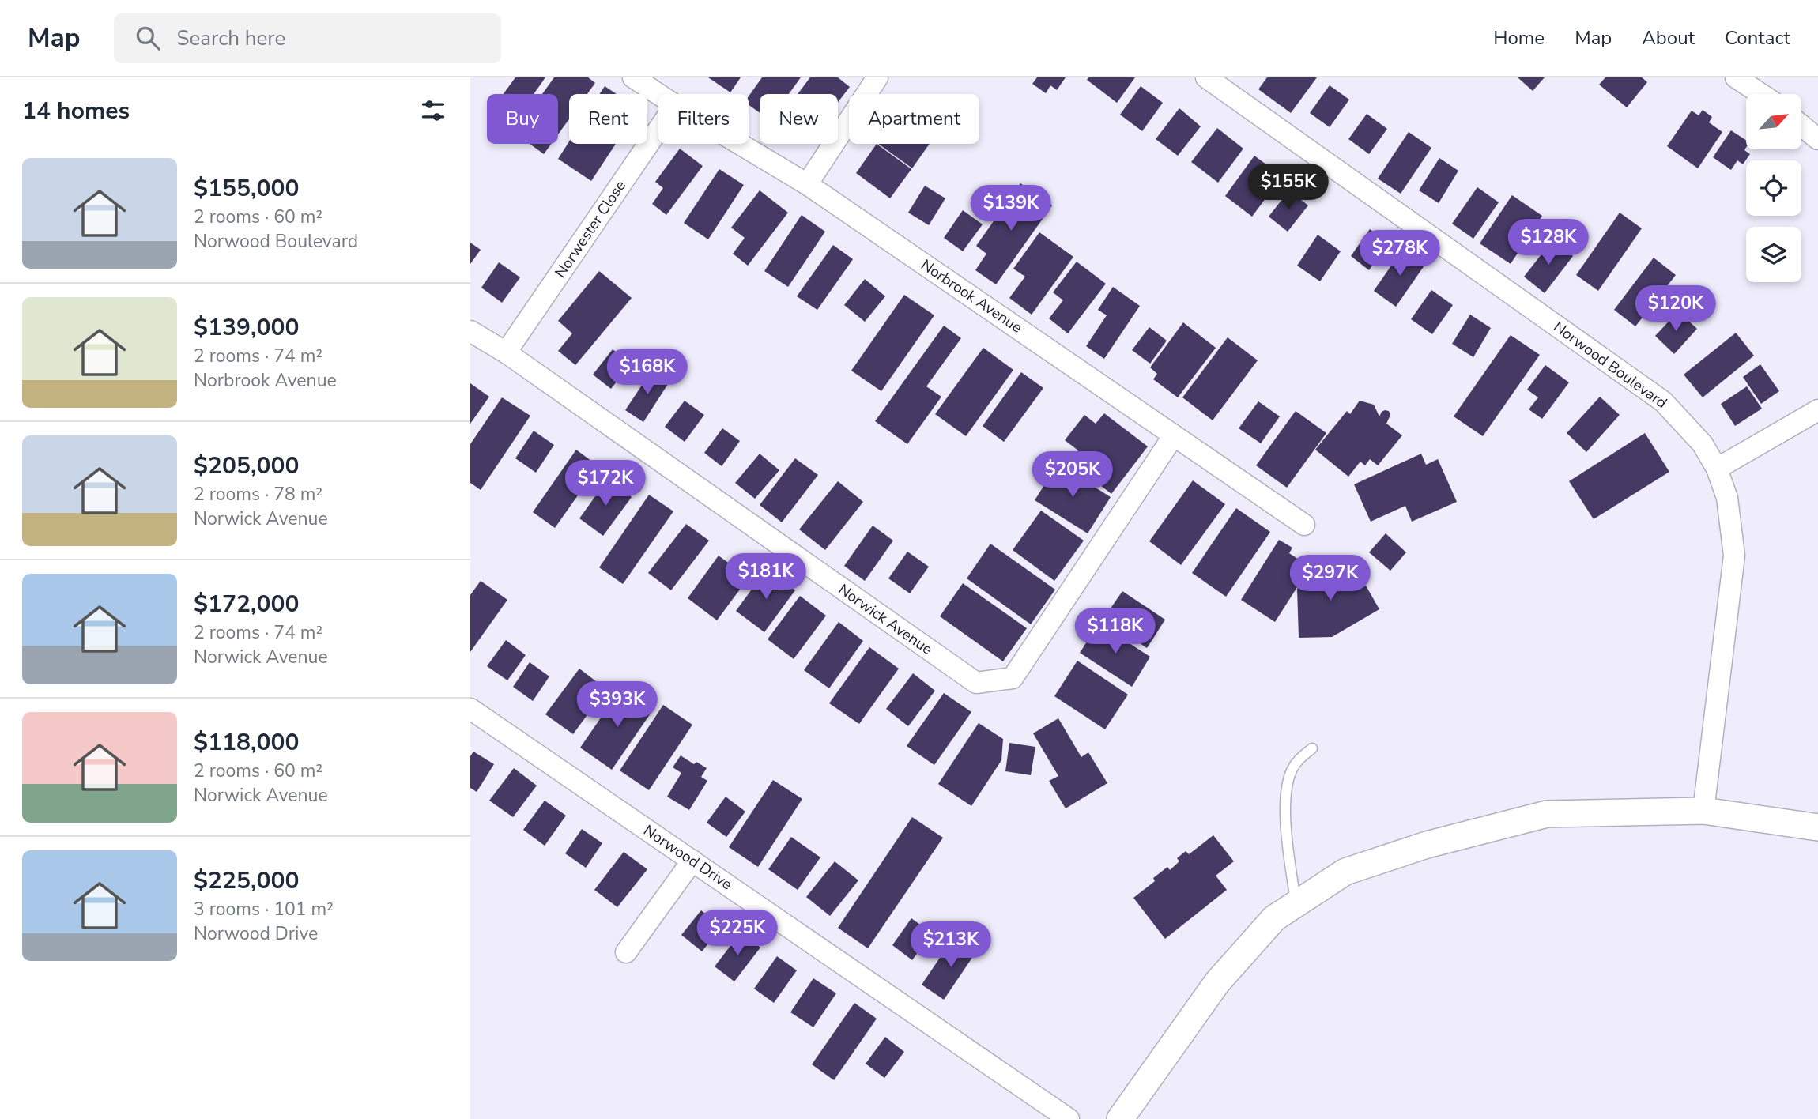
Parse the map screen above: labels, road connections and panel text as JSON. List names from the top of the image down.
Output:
{
  "streets": {
    "street": [
      "Norwester Close",
      "Norbrook Avenue",
      "Norwood Boulevard",
      "Norwick Avenue",
      "Norwood Drive"
    ]
  },
  "crossings": [
    ["Norwester Close", "Norwick Avenue"],
    ["Norbrook Avenue", "Norwick Avenue"]
  ],
  "north": "top right",
  "page": {
    "header": "Map",
    "search": "Search here",
    "nav": [
      "Home",
      "Map",
      "About",
      "Contact"
    ],
    "heading": "14 homes",
    "chip": [
      "Buy",
      "Rent",
      "Filters",
      "New",
      "Apartment"
    ],
    "list": [
      {
        "name": "$155,000",
        "note": "2 rooms · 60 m² · Norwood Boulevard"
      },
      {
        "name": "$139,000",
        "note": "2 rooms · 74 m² · Norbrook Avenue"
      },
      {
        "name": "$205,000",
        "note": "2 rooms · 78 m² · Norwick Avenue"
      },
      {
        "name": "$172,000",
        "note": "2 rooms · 74 m² · Norwick Avenue"
      },
      {
        "name": "$118,000",
        "note": "2 rooms · 60 m² · Norwick Avenue"
      },
      {
        "name": "$225,000",
        "note": "3 rooms · 101 m² · Norwood Drive"
      }
    ],
    "price": [
      "$155K",
      "$139K",
      "$128K",
      "$278K",
      "$120K",
      "$168K",
      "$205K",
      "$172K",
      "$181K",
      "$297K",
      "$118K",
      "$393K",
      "$225K",
      "$213K"
    ]
  }
}
